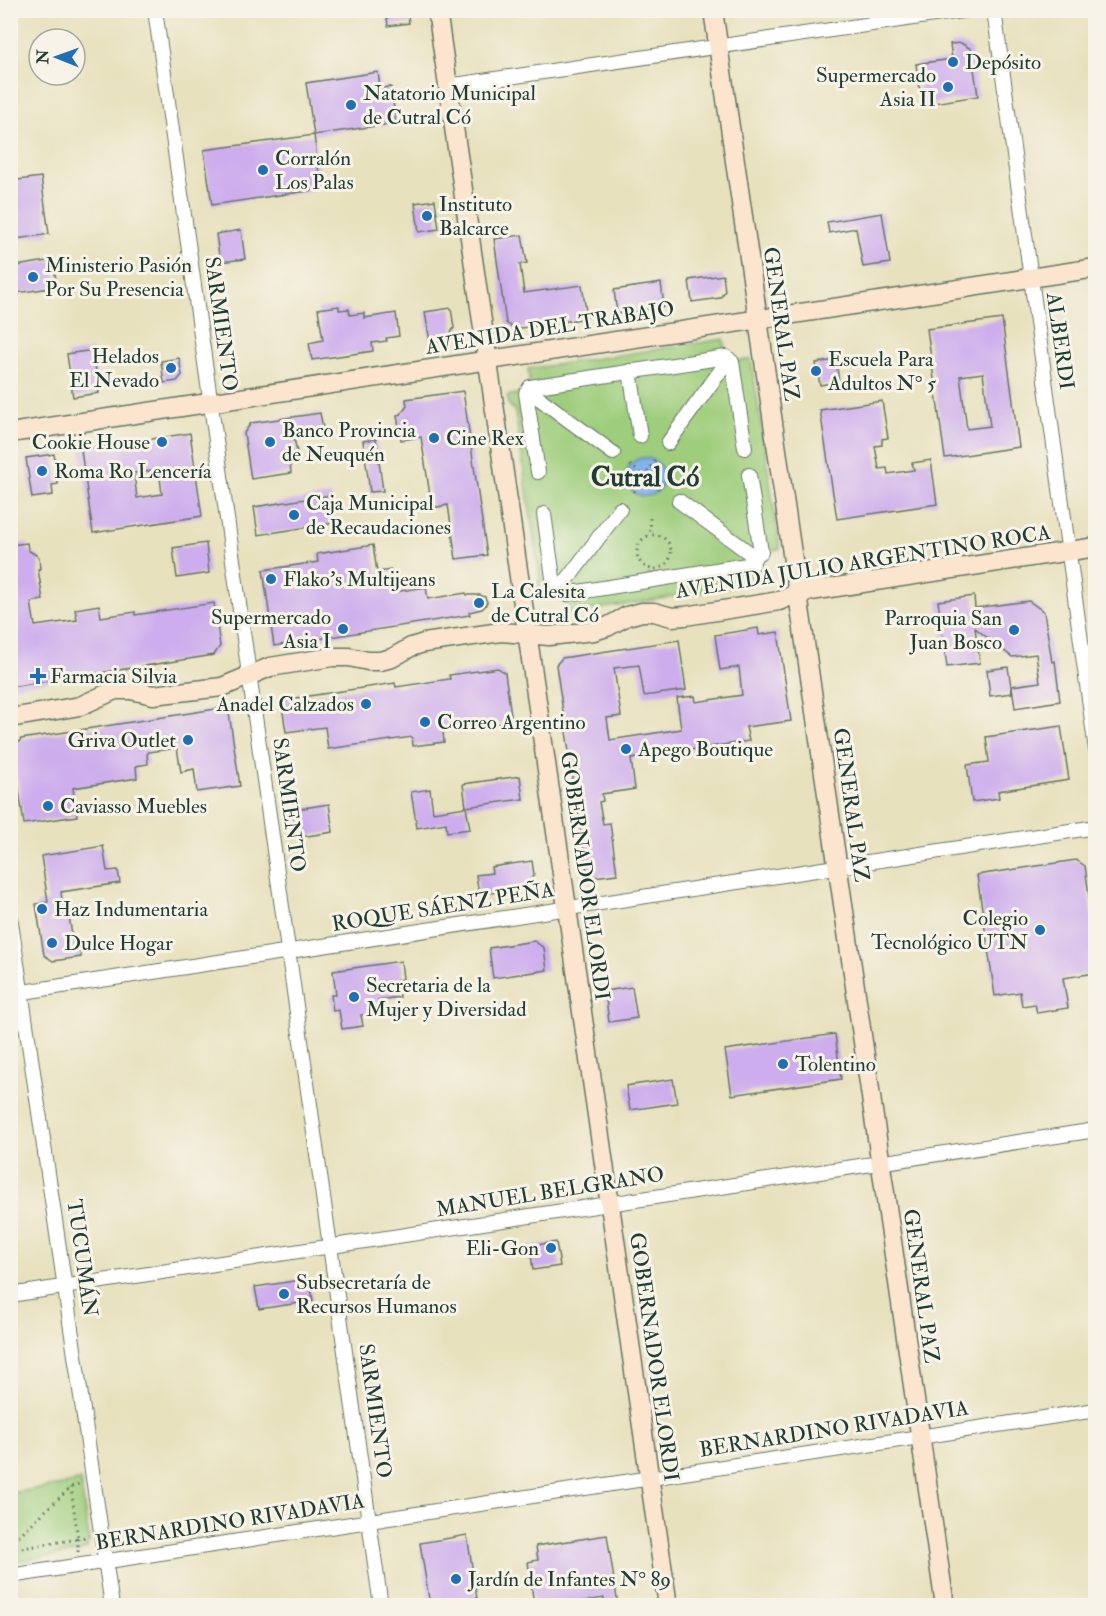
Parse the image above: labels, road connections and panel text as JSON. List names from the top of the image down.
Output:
{
  "streets": {
    "street": [
      "SARMIENTO",
      "GENERAL PAZ",
      "AVENIDA DEL TRABAJO",
      "ALBERDI",
      "AVENIDA JULIO ARGENTINO ROCA",
      "GOBERNADOR ELORDI",
      "ROQUE SÁENZ PEÑA",
      "MANUEL BELGRANO",
      "TUCUMÁN",
      "BERNARDINO RIVADAVIA"
    ]
  },
  "crossings": [
    ["SARMIENTO", "AVENIDA DEL TRABAJO"],
    ["SARMIENTO", "AVENIDA JULIO ARGENTINO ROCA"],
    ["SARMIENTO", "ROQUE SÁENZ PEÑA"],
    ["SARMIENTO", "MANUEL BELGRANO"],
    ["SARMIENTO", "BERNARDINO RIVADAVIA"],
    ["GENERAL PAZ", "AVENIDA DEL TRABAJO"],
    ["GENERAL PAZ", "AVENIDA JULIO ARGENTINO ROCA"],
    ["GENERAL PAZ", "ROQUE SÁENZ PEÑA"],
    ["GENERAL PAZ", "MANUEL BELGRANO"],
    ["GENERAL PAZ", "BERNARDINO RIVADAVIA"],
    ["AVENIDA DEL TRABAJO", "ALBERDI"],
    ["AVENIDA DEL TRABAJO", "GOBERNADOR ELORDI"],
    ["ALBERDI", "AVENIDA JULIO ARGENTINO ROCA"],
    ["AVENIDA JULIO ARGENTINO ROCA", "GOBERNADOR ELORDI"],
    ["GOBERNADOR ELORDI", "ROQUE SÁENZ PEÑA"],
    ["GOBERNADOR ELORDI", "MANUEL BELGRANO"],
    ["GOBERNADOR ELORDI", "BERNARDINO RIVADAVIA"],
    ["ROQUE SÁENZ PEÑA", "TUCUMÁN"],
    ["MANUEL BELGRANO", "TUCUMÁN"],
    ["TUCUMÁN", "BERNARDINO RIVADAVIA"]
  ],
  "districts": ["Cutral Có"],
  "places": {
    "other": [
      "Depósito",
      "Supermercado Asia II",
      "Natatorio Municipal de Cutral Có",
      "Corralón Los Palas",
      "Instituto Balcarce",
      "Ministerio Pasión Por Su Presencia",
      "Helados El Nevado",
      "Escuela Para Adultos N° 5",
      "Cine Rex",
      "Cookie House",
      "Banco Provincia de Neuquén",
      "Roma Ro Lencería",
      "Caja Municipal de Recaudaciones",
      "Flako's Multijeans",
      "La Calesita de Cutral Có",
      "Supermercado Asia I",
      "Parroquia San Juan Bosco",
      "Anadel Calzados",
      "Correo Argentino",
      "Griva Outlet",
      "Apego Boutique",
      "Caviasso Muebles",
      "Haz Indumentaria",
      "Colegio Tecnológico UTN",
      "Dulce Hogar",
      "Secretaria de la Mujer y Diversidad",
      "Tolentino",
      "Eli-Gon",
      "Subsecretaría de Recursos Humanos",
      "Jardín de Infantes N° 89"
    ],
    "health": ["Farmacia Silvia"]
  },
  "north": "left"
}
